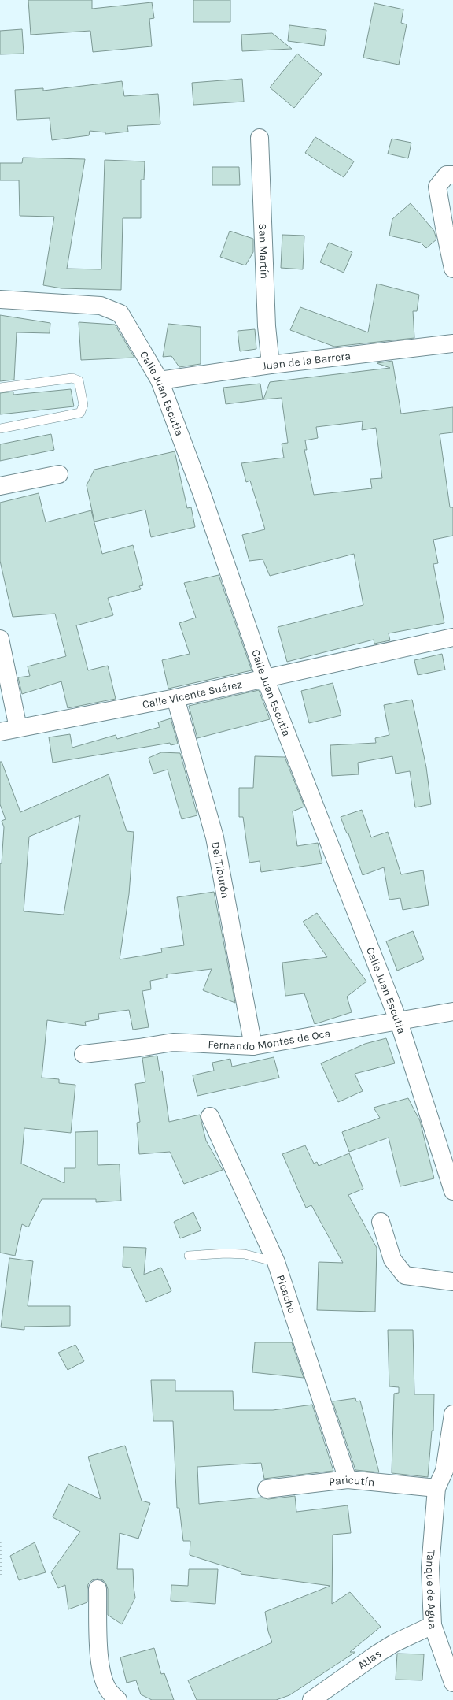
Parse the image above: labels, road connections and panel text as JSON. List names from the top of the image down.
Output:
{
  "streets": {
    "street": [
      "San Martín",
      "Juan de la Barrera",
      "Calle Juan Escutia",
      "Calle Vicente Suárez",
      "Del Tiburón",
      "Fernando Montes de Oca",
      "Picacho",
      "Paricutín",
      "Tanque de Agua",
      "Atlas"
    ]
  },
  "crossings": [
    ["San Martín", "Juan de la Barrera"],
    ["Juan de la Barrera", "Calle Juan Escutia"],
    ["Calle Juan Escutia", "Calle Vicente Suárez"],
    ["Calle Juan Escutia", "Fernando Montes de Oca"],
    ["Calle Vicente Suárez", "Del Tiburón"],
    ["Del Tiburón", "Fernando Montes de Oca"],
    ["Picacho", "Paricutín"],
    ["Paricutín", "Tanque de Agua"],
    ["Tanque de Agua", "Atlas"]
  ]
}
